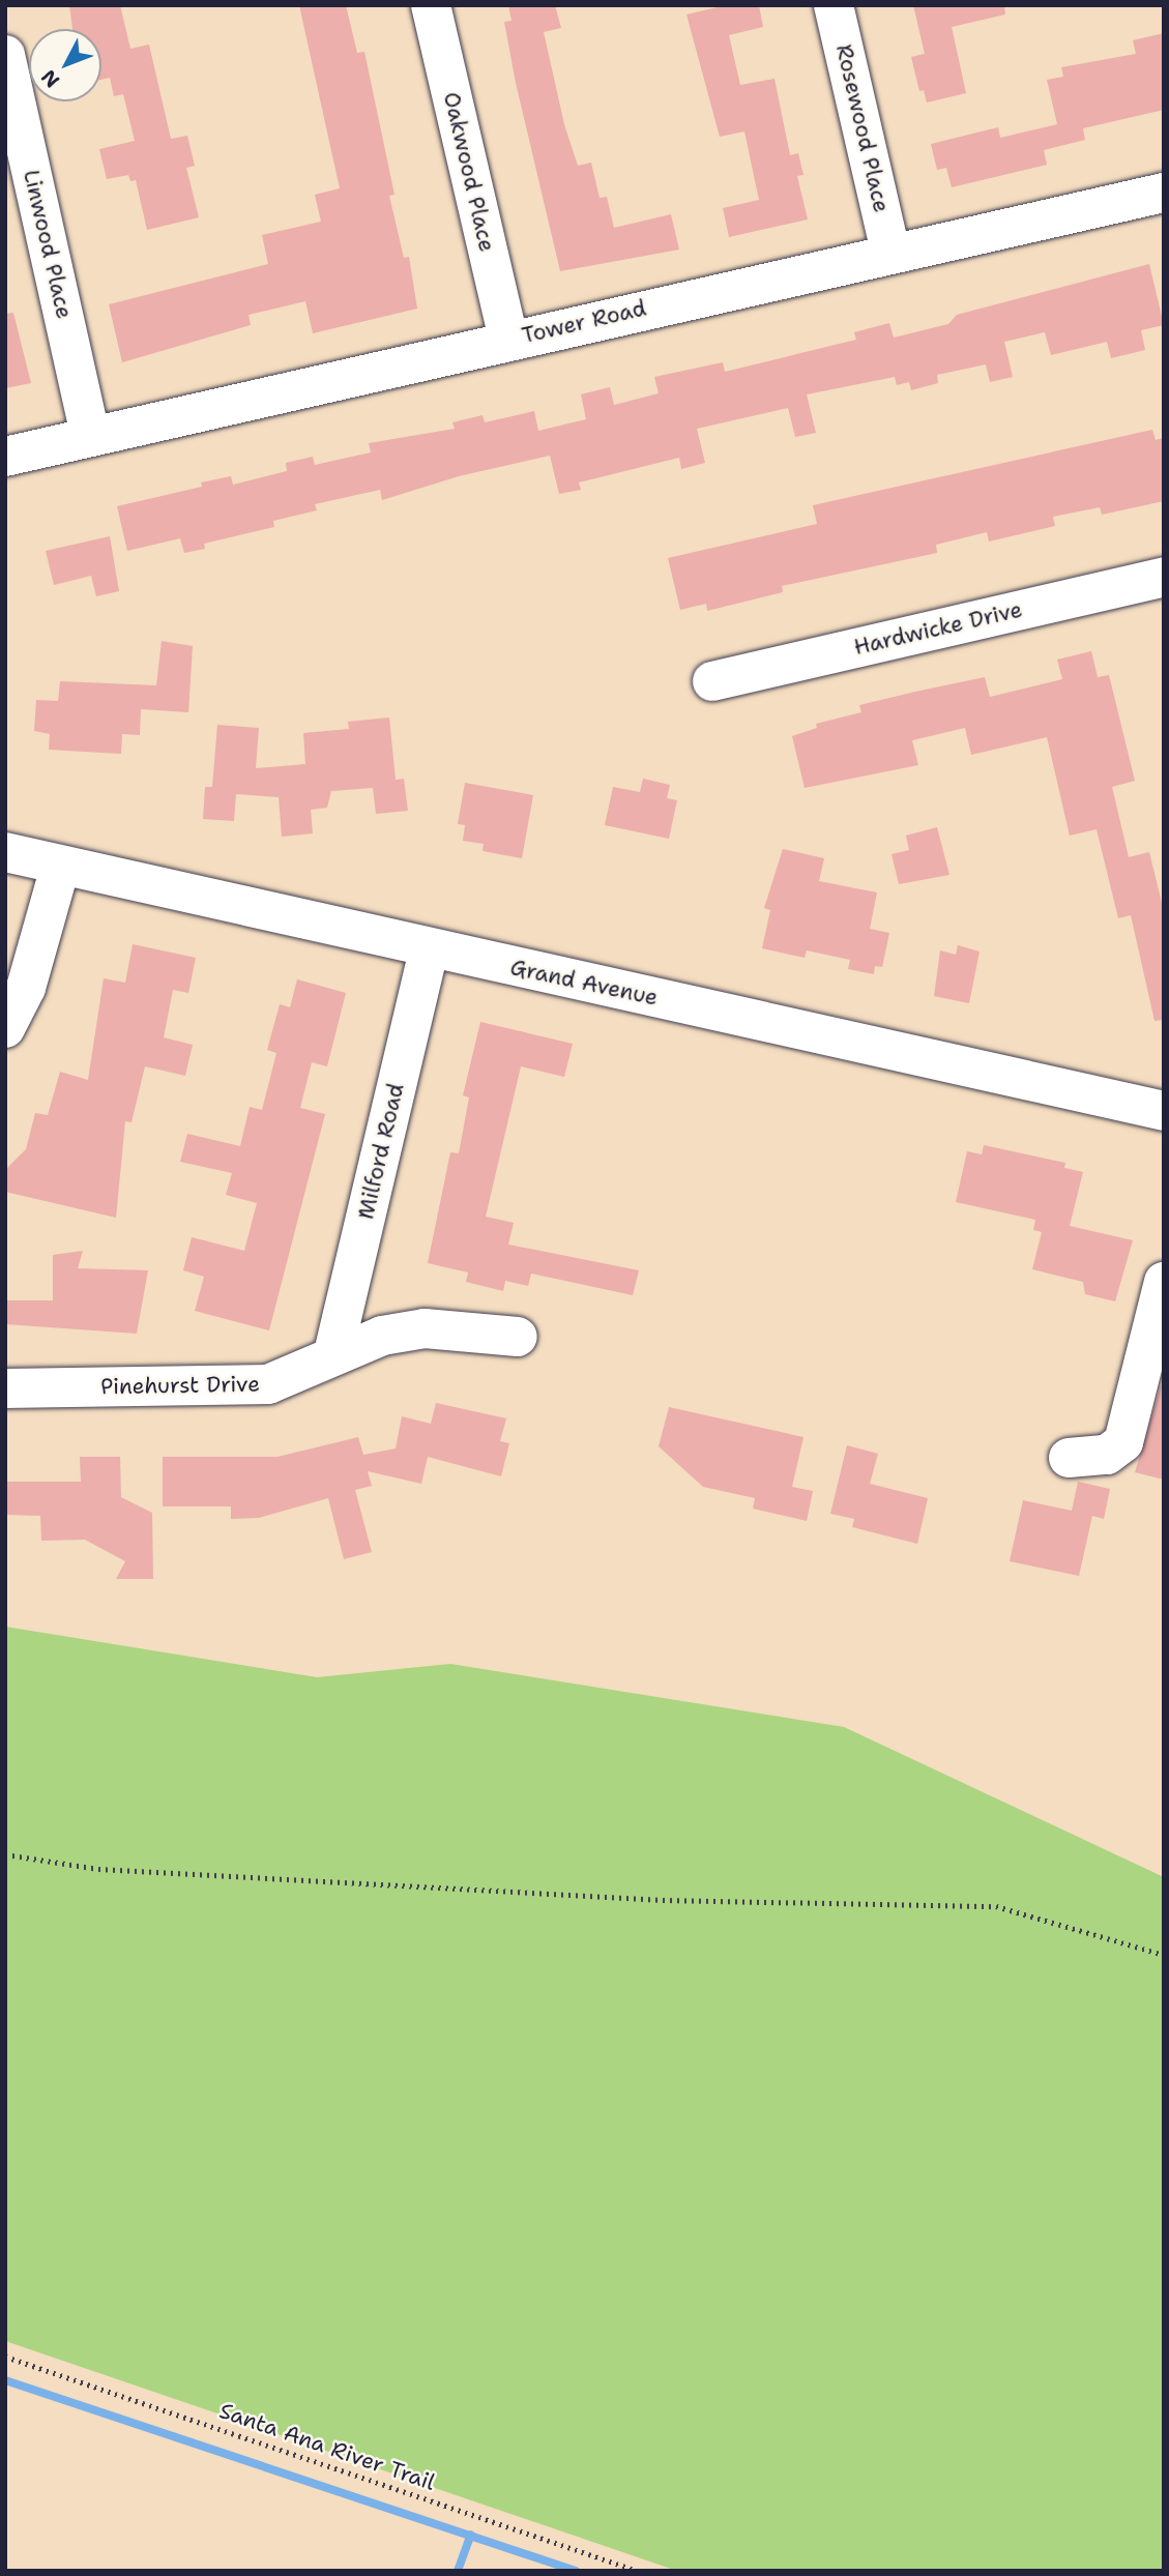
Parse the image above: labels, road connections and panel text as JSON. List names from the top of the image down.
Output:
{
  "streets": {
    "street": [
      "Rosewood Place",
      "Oakwood Place",
      "Linwood Place",
      "Tower Road",
      "Hardwicke Drive",
      "Grand Avenue",
      "Milford Road",
      "Pinehurst Drive"
    ],
    "path": ["Santa Ana River Trail"]
  },
  "crossings": [
    ["Rosewood Place", "Tower Road"],
    ["Oakwood Place", "Tower Road"],
    ["Linwood Place", "Tower Road"],
    ["Grand Avenue", "Milford Road"],
    ["Milford Road", "Pinehurst Drive"]
  ],
  "north": "bottom left"
}
